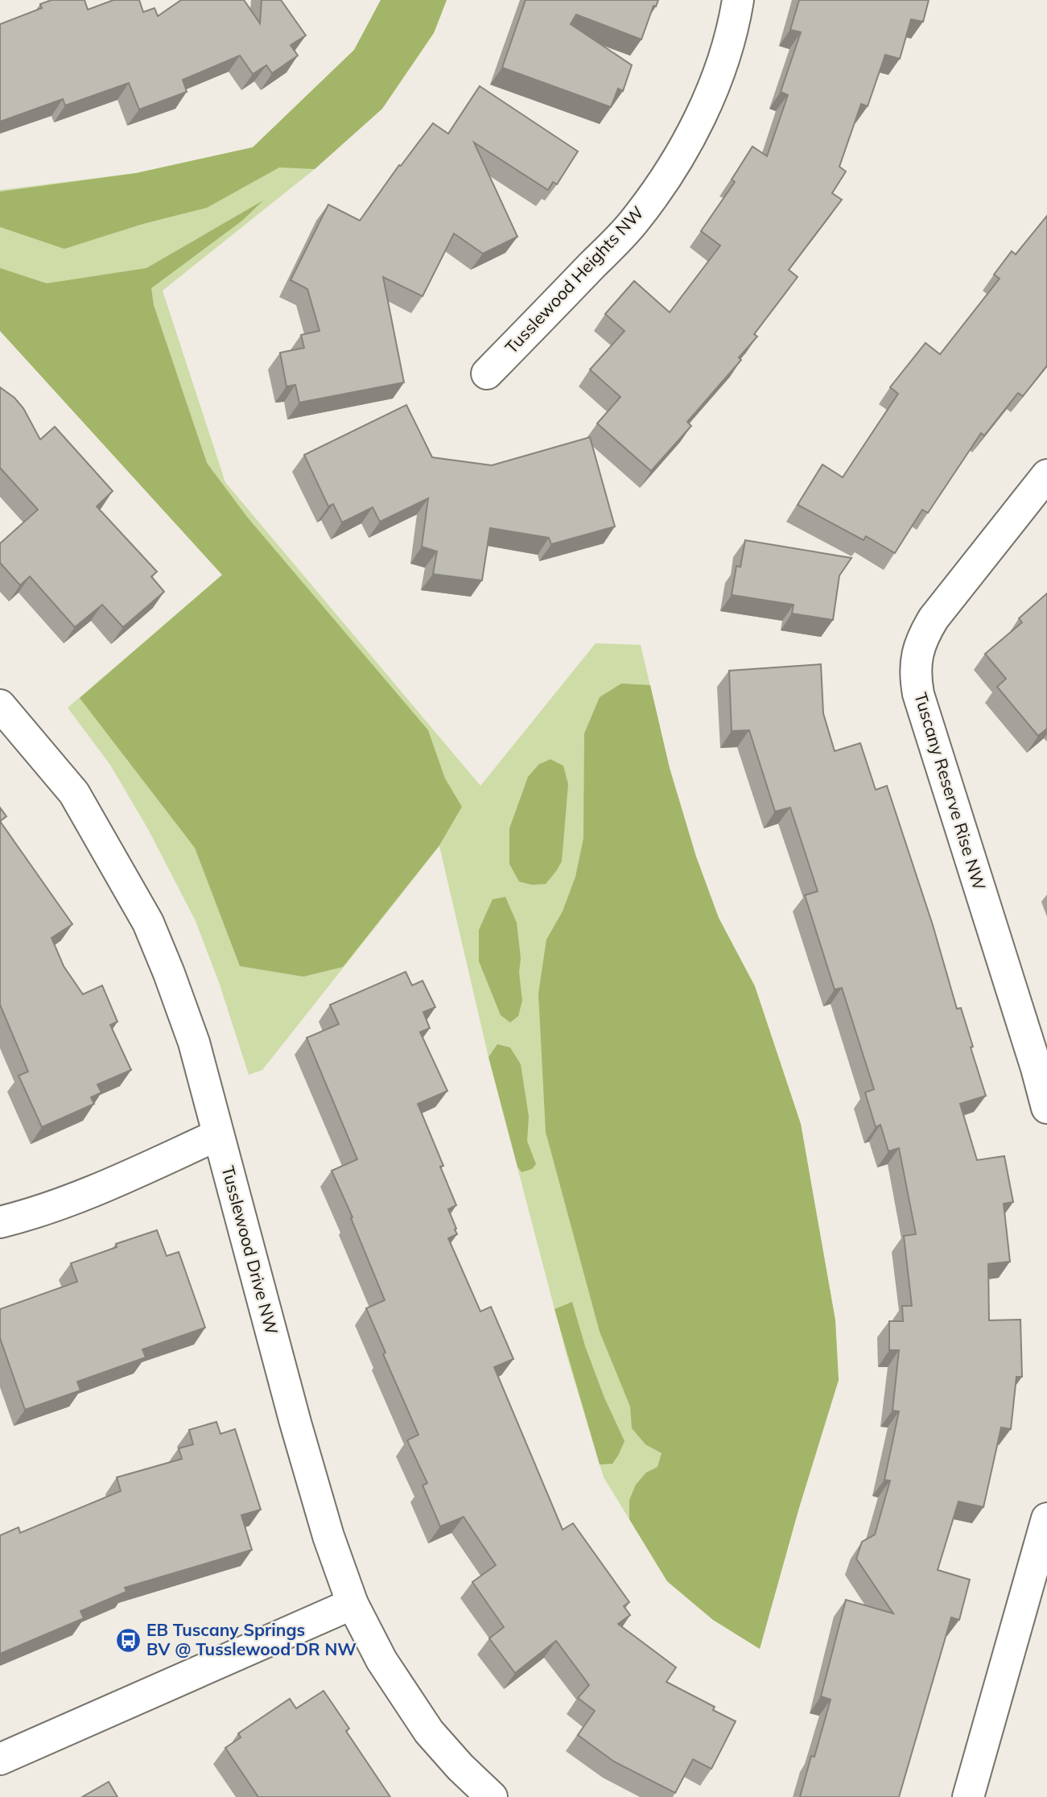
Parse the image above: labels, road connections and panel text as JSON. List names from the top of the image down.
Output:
{
  "streets": {
    "street": ["Tusslewood Heights NW", "Tuscany Reserve Rise NW", "Tusslewood Drive NW"]
  },
  "places": {
    "bus stop": ["EB Tuscany Springs BV @ Tusslewood DR NW"]
  }
}
